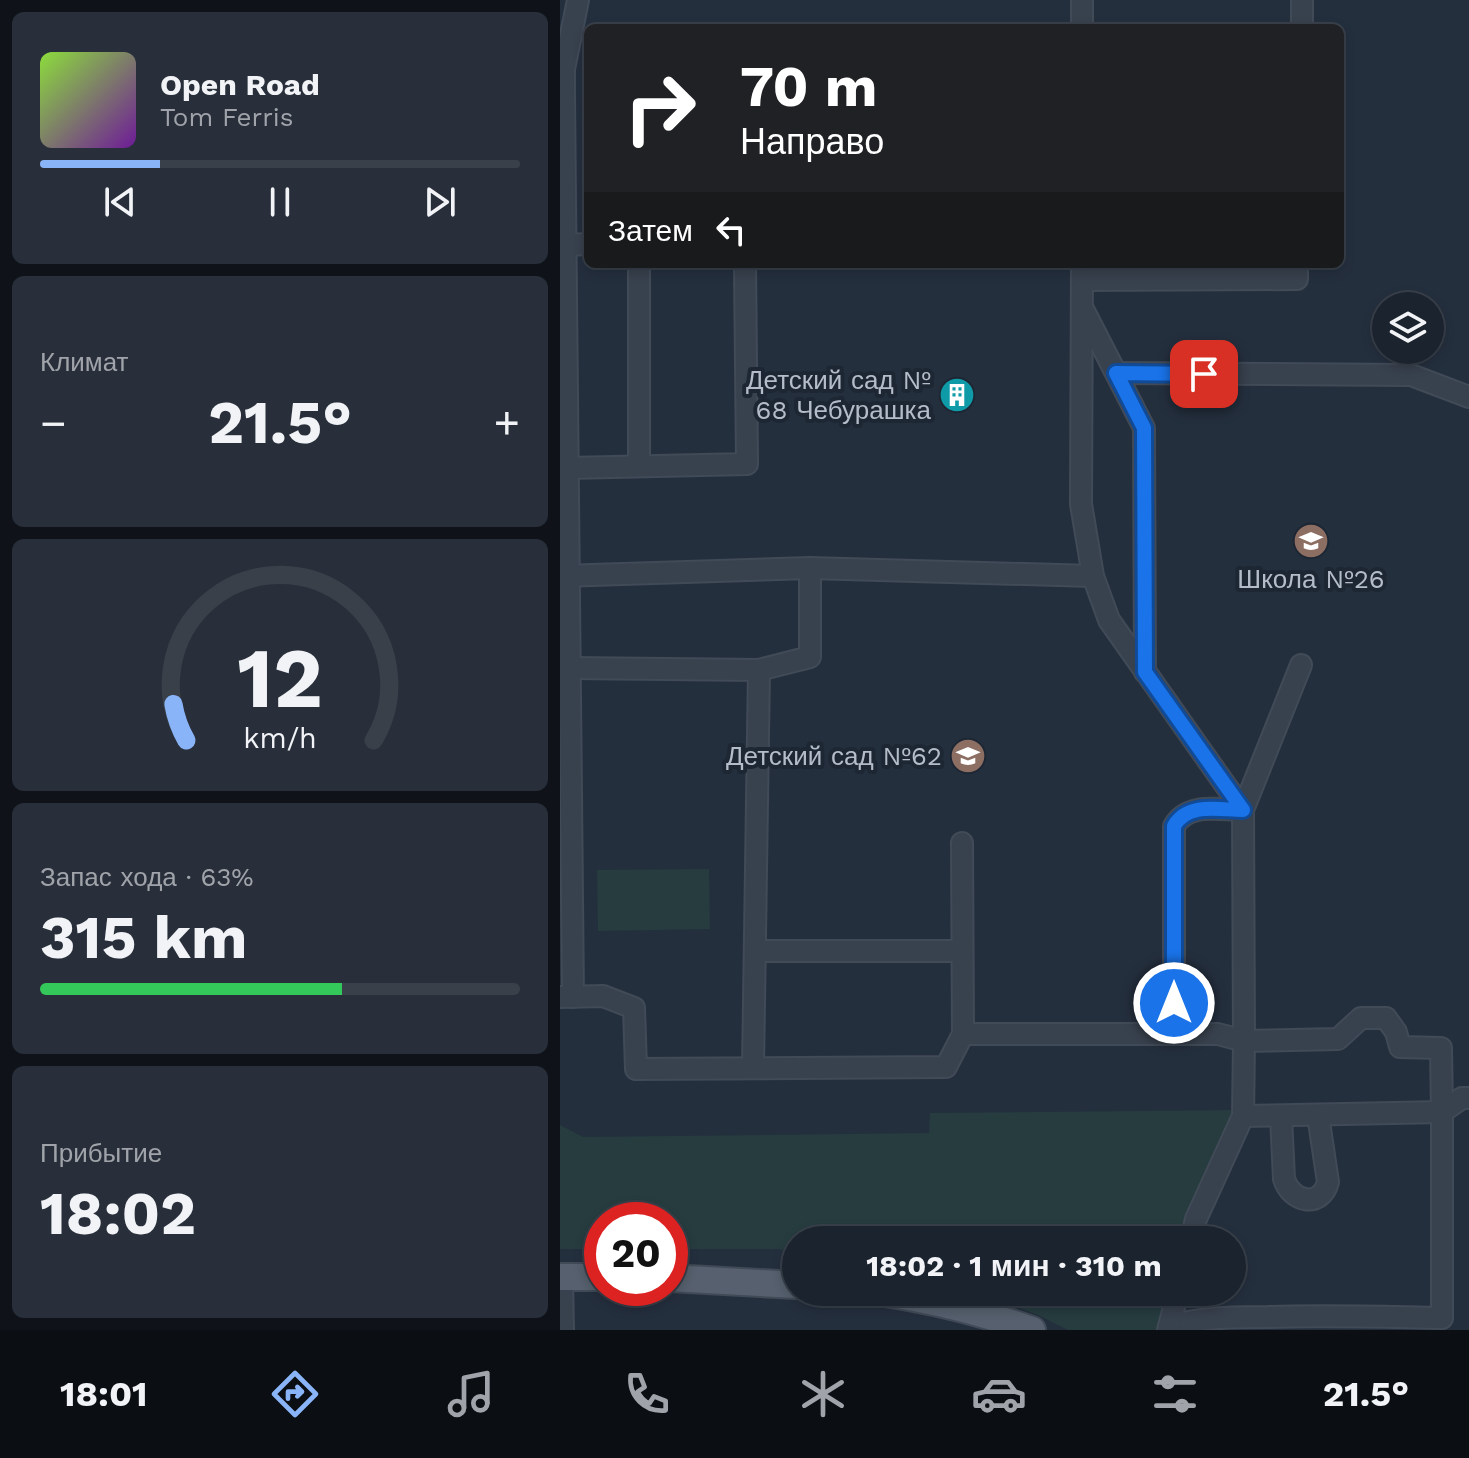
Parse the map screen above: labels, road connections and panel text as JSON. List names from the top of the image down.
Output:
{
  "places": {
    "building": ["Детский сад № 68 Чебурашка"],
    "school or university": ["Школа №26", "Детский сад №62"]
  },
  "page": {
    "turn": ["70 m", "Направо"],
    "song": ["Open Road", "Tom Ferris"],
    "then": "Затем",
    "tile": [
      "Климат",
      ["Запас хода · 63%", "315 km"],
      ["Прибытие", "18:02"]
    ],
    "heat": ["−", "21.5°", "+"],
    "limit": "20",
    "trip": "18:02 · 1 мин · 310 m",
    "tabs": ["18:01", "21.5°"],
    "gauge": ["12", "km/h"]
  }
}
